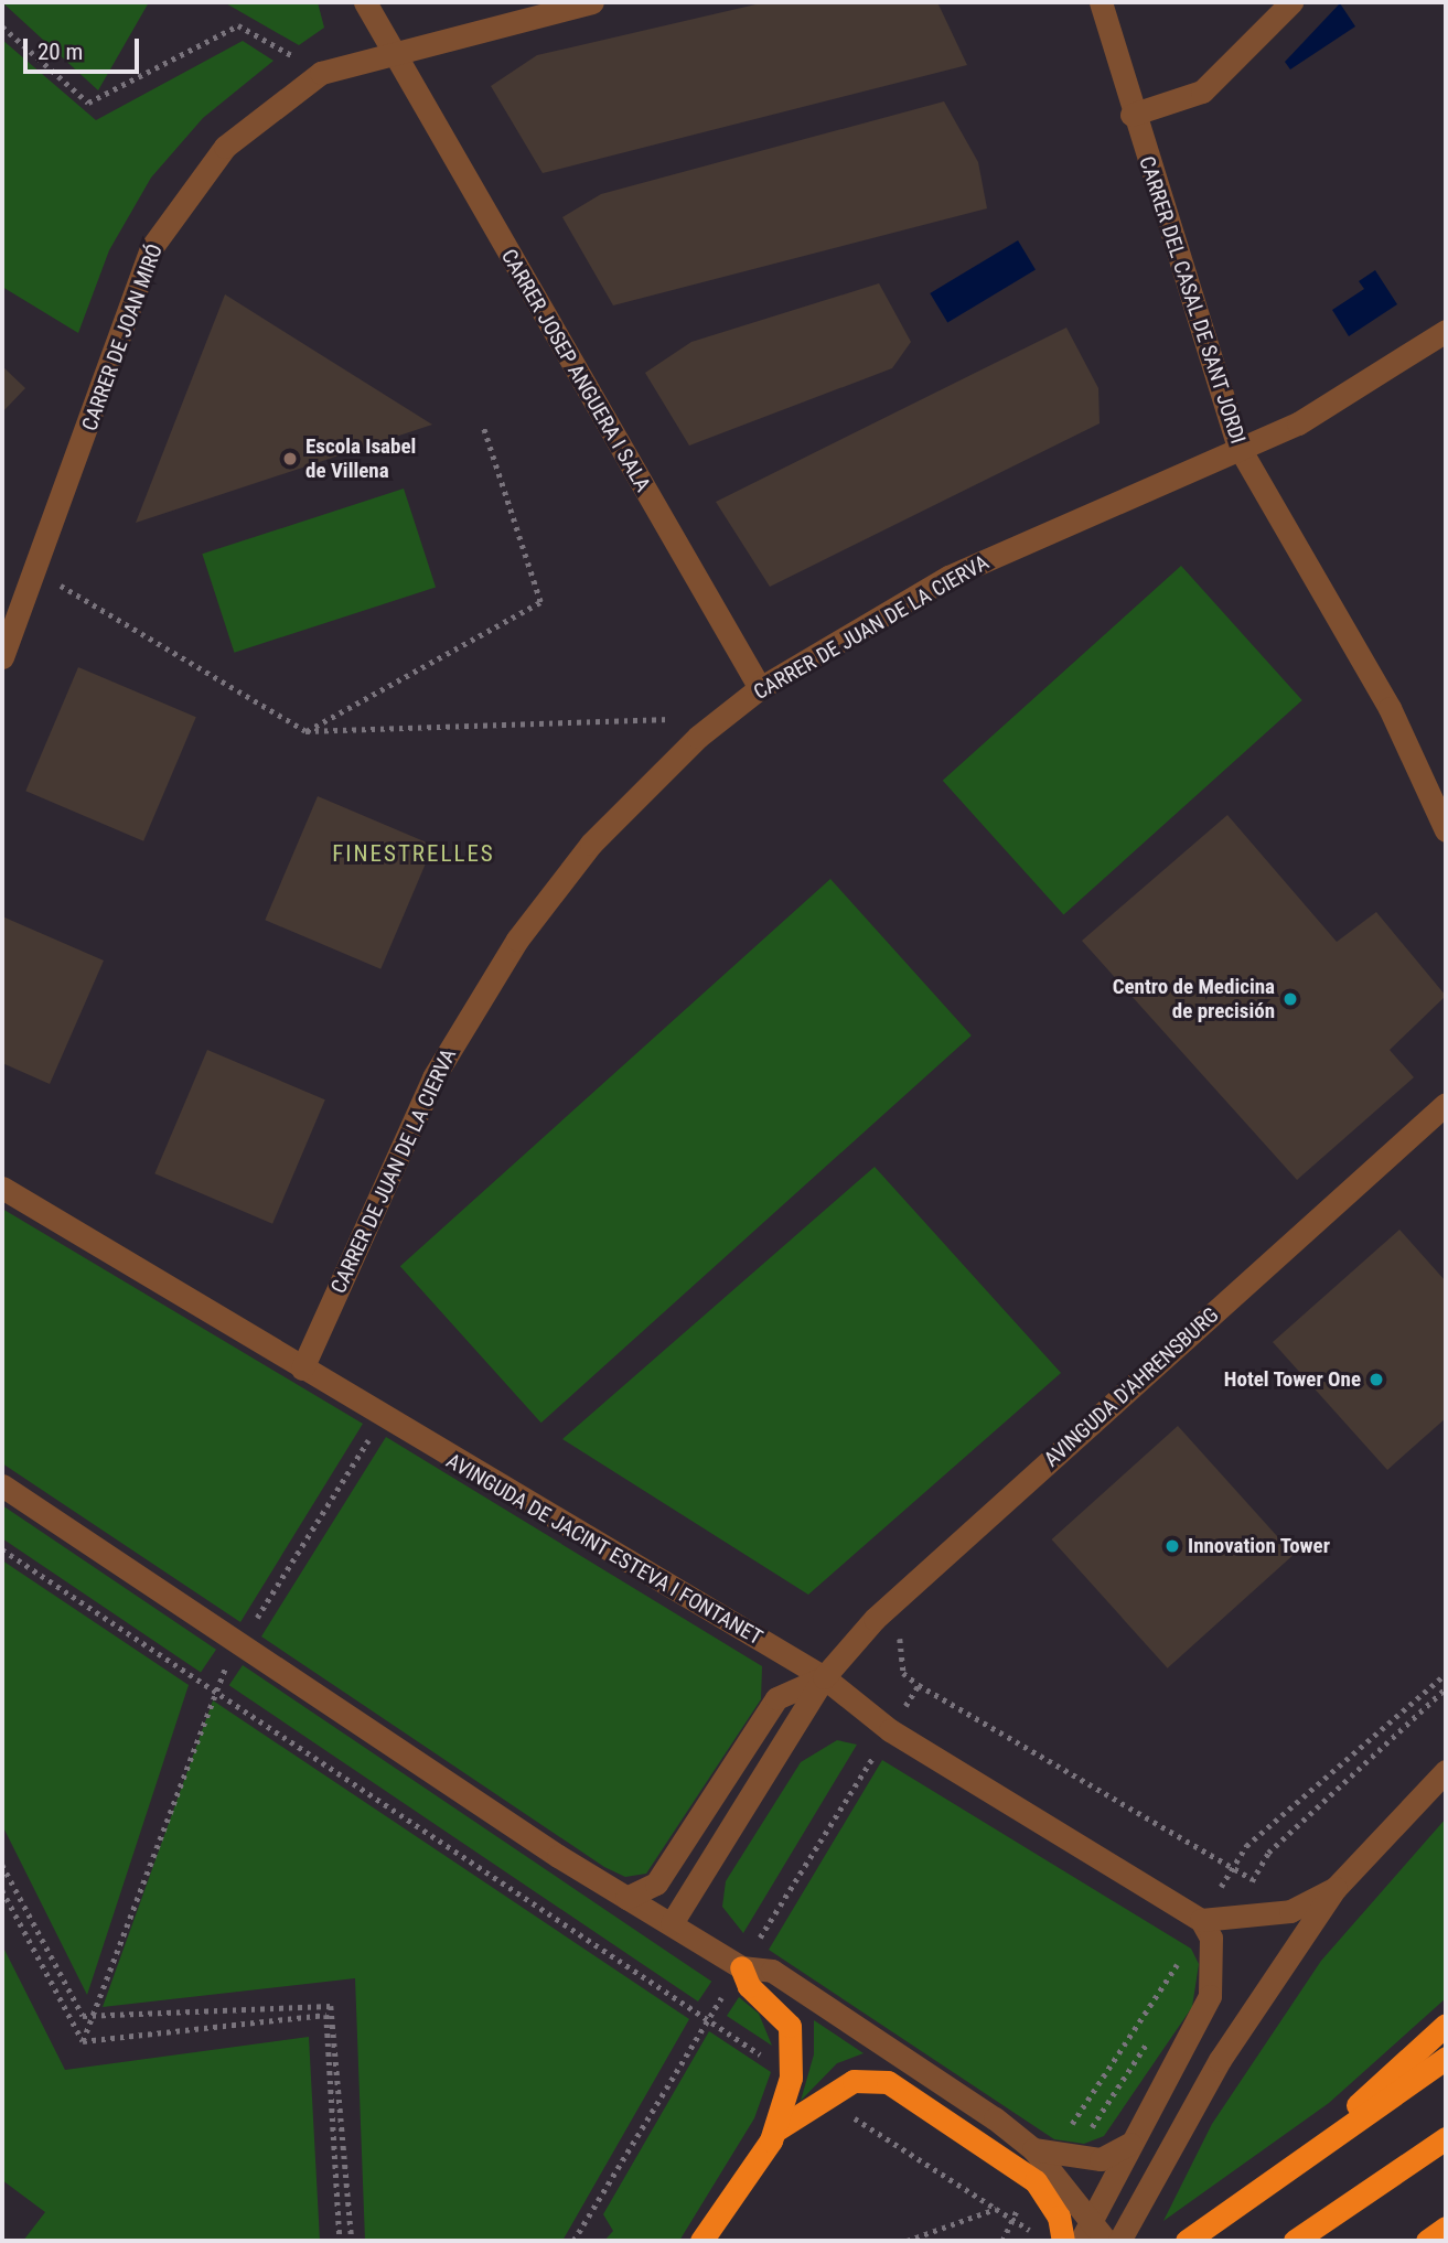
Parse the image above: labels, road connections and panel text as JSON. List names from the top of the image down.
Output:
{
  "streets": {
    "street": [
      "CARRER DEL CASAL DE SANT JORDI",
      "CARRER DE JOAN MIRÓ",
      "CARRER JOSEP ANGUERA I SALA",
      "CARRER DE JUAN DE LA CIERVA",
      "AVINGUDA D'AHRENSBURG",
      "AVINGUDA DE JACINT ESTEVA I FONTANET"
    ]
  },
  "crossings": [
    ["CARRER DEL CASAL DE SANT JORDI", "CARRER DE JUAN DE LA CIERVA"],
    ["CARRER DE JOAN MIRÓ", "CARRER JOSEP ANGUERA I SALA"],
    ["CARRER JOSEP ANGUERA I SALA", "CARRER DE JUAN DE LA CIERVA"],
    ["CARRER DE JUAN DE LA CIERVA", "AVINGUDA DE JACINT ESTEVA I FONTANET"],
    ["AVINGUDA D'AHRENSBURG", "AVINGUDA DE JACINT ESTEVA I FONTANET"]
  ],
  "districts": ["FINESTRELLES"],
  "places": [
    "Escola Isabel de Villena",
    "Centro de Medicina de precisión",
    "Hotel Tower One",
    "Innovation Tower"
  ],
  "scale_bar": "20 m"
}
